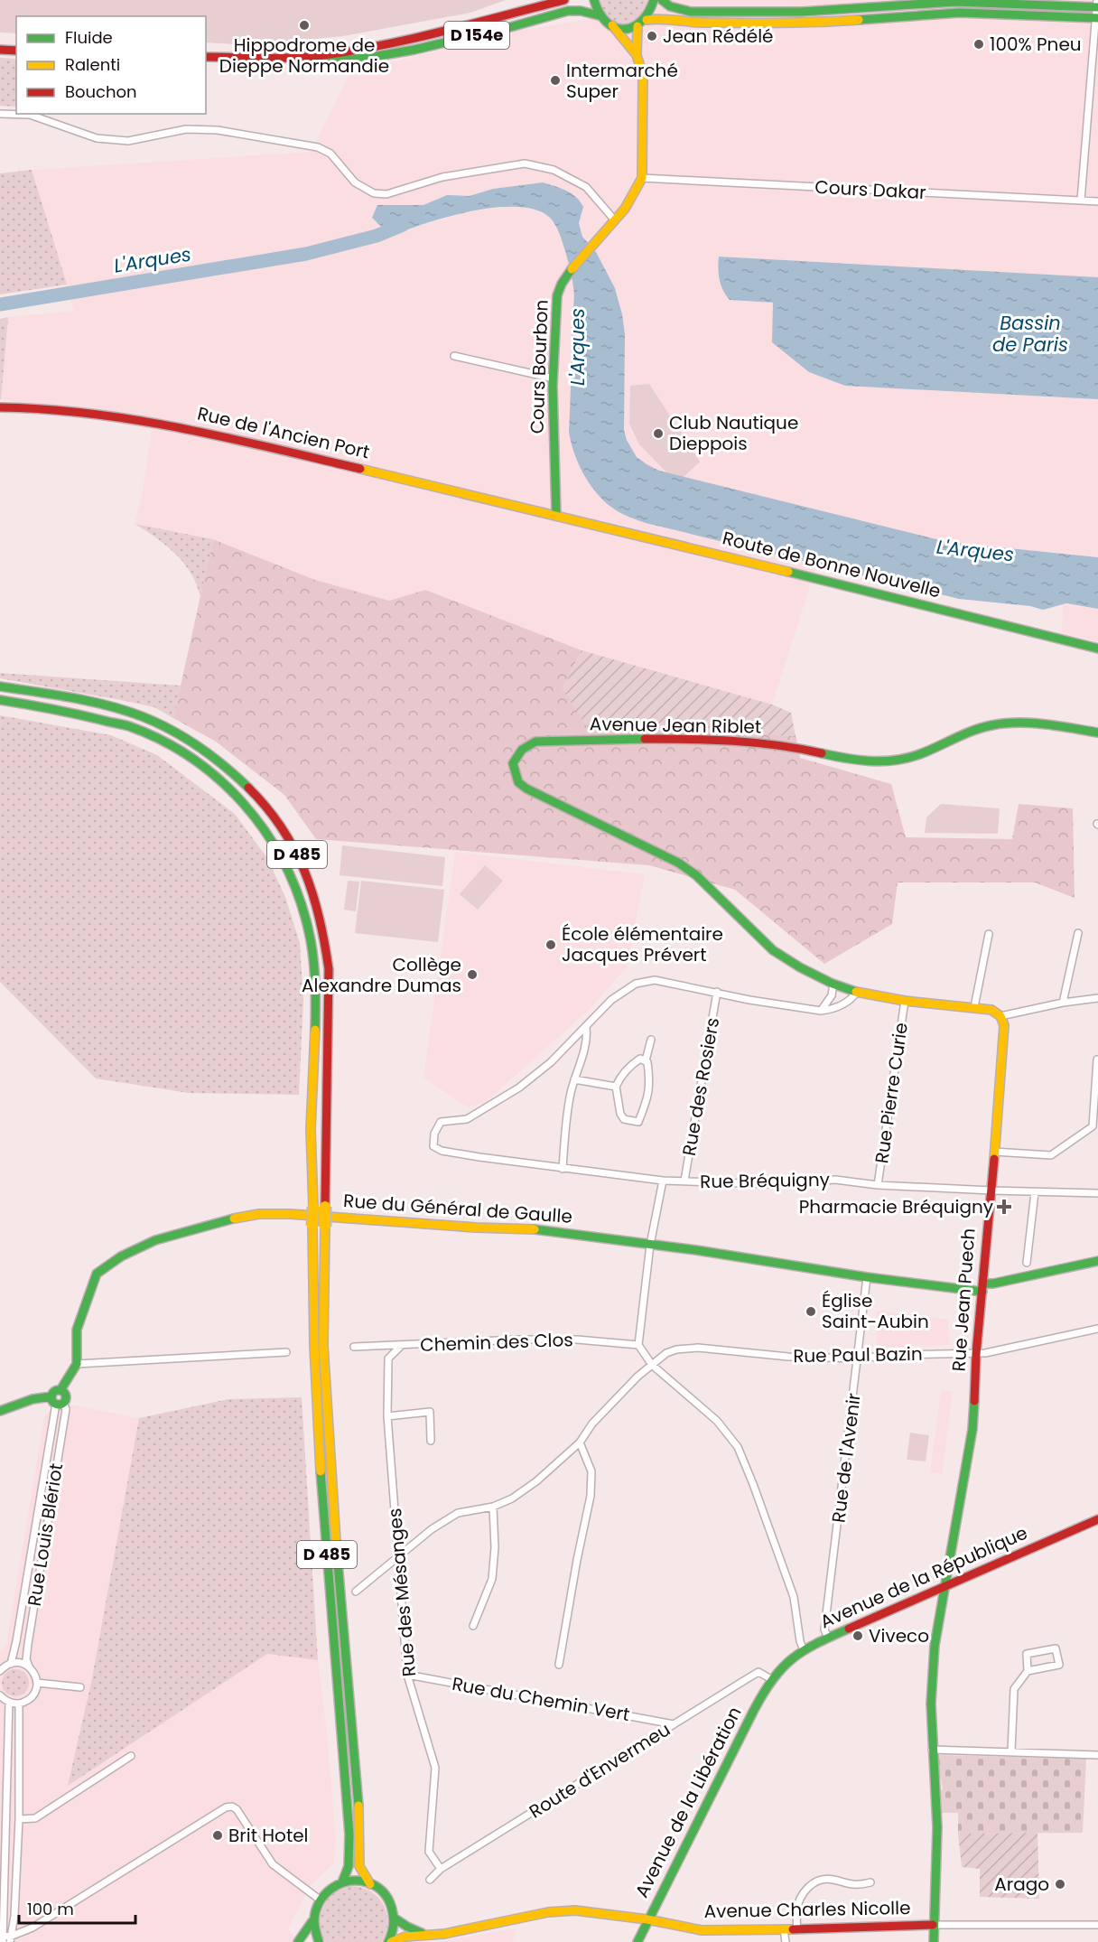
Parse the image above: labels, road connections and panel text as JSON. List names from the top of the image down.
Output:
{
  "streets": {
    "main road": [
      "D 154e",
      "Cours Bourbon",
      "Rue de l'Ancien Port",
      "Route de Bonne Nouvelle",
      "Avenue Jean Riblet",
      "D 485",
      "Rue du Général de Gaulle",
      "Rue Jean Puech",
      "Avenue de la République",
      "Avenue de la Libération",
      "Avenue Charles Nicolle"
    ],
    "street": [
      "Cours Dakar",
      "Rue des Rosiers",
      "Rue Pierre Curie",
      "Rue Bréquigny",
      "Chemin des Clos",
      "Rue Paul Bazin",
      "Rue de l'Avenir",
      "Rue Louis Blériot",
      "Rue des Mésanges",
      "Rue du Chemin Vert",
      "Route d'Envermeu"
    ]
  },
  "crossings": [
    ["D 154e", "Cours Bourbon"],
    ["Cours Dakar", "Cours Bourbon"],
    ["Cours Bourbon", "Rue de l'Ancien Port"],
    ["Cours Bourbon", "Route de Bonne Nouvelle"],
    ["Rue de l'Ancien Port", "Route de Bonne Nouvelle"],
    ["Avenue Jean Riblet", "Rue Pierre Curie"],
    ["Avenue Jean Riblet", "Rue Jean Puech"],
    ["Rue des Rosiers", "Rue Bréquigny"],
    ["Rue Pierre Curie", "Rue Bréquigny"],
    ["Rue Bréquigny", "Rue Jean Puech"],
    ["Rue du Général de Gaulle", "Rue Jean Puech"],
    ["Rue du Général de Gaulle", "Rue de l'Avenir"],
    ["Rue Jean Puech", "Rue Paul Bazin"],
    ["Rue Jean Puech", "Avenue de la République"],
    ["Rue Jean Puech", "Avenue Charles Nicolle"],
    ["Chemin des Clos", "Rue des Mésanges"],
    ["Rue Paul Bazin", "Rue de l'Avenir"],
    ["Rue Paul Bazin", "Rue des Mésanges"],
    ["Rue de l'Avenir", "Avenue de la République"],
    ["Avenue de la République", "Route d'Envermeu"],
    ["Avenue de la République", "Avenue de la Libération"],
    ["Rue des Mésanges", "Rue du Chemin Vert"],
    ["Rue des Mésanges", "Route d'Envermeu"],
    ["Rue du Chemin Vert", "Route d'Envermeu"],
    ["Route d'Envermeu", "Avenue de la Libération"],
    ["Avenue de la Libération", "Avenue Charles Nicolle"]
  ],
  "water": ["L'Arques", "Bassin de Paris"],
  "places": {
    "other": [
      "Hippodrome de Dieppe Normandie",
      "Jean Rédélé",
      "100% Pneu",
      "Intermarché Super",
      "Club Nautique Dieppois",
      "École élémentaire Jacques Prévert",
      "Collège Alexandre Dumas",
      "Église Saint-Aubin",
      "Viveco",
      "Brit Hotel",
      "Arago"
    ],
    "health": ["Pharmacie Bréquigny"]
  },
  "legend": ["Fluide", "Ralenti", "Bouchon"],
  "scale_bar": "100 m"
}
